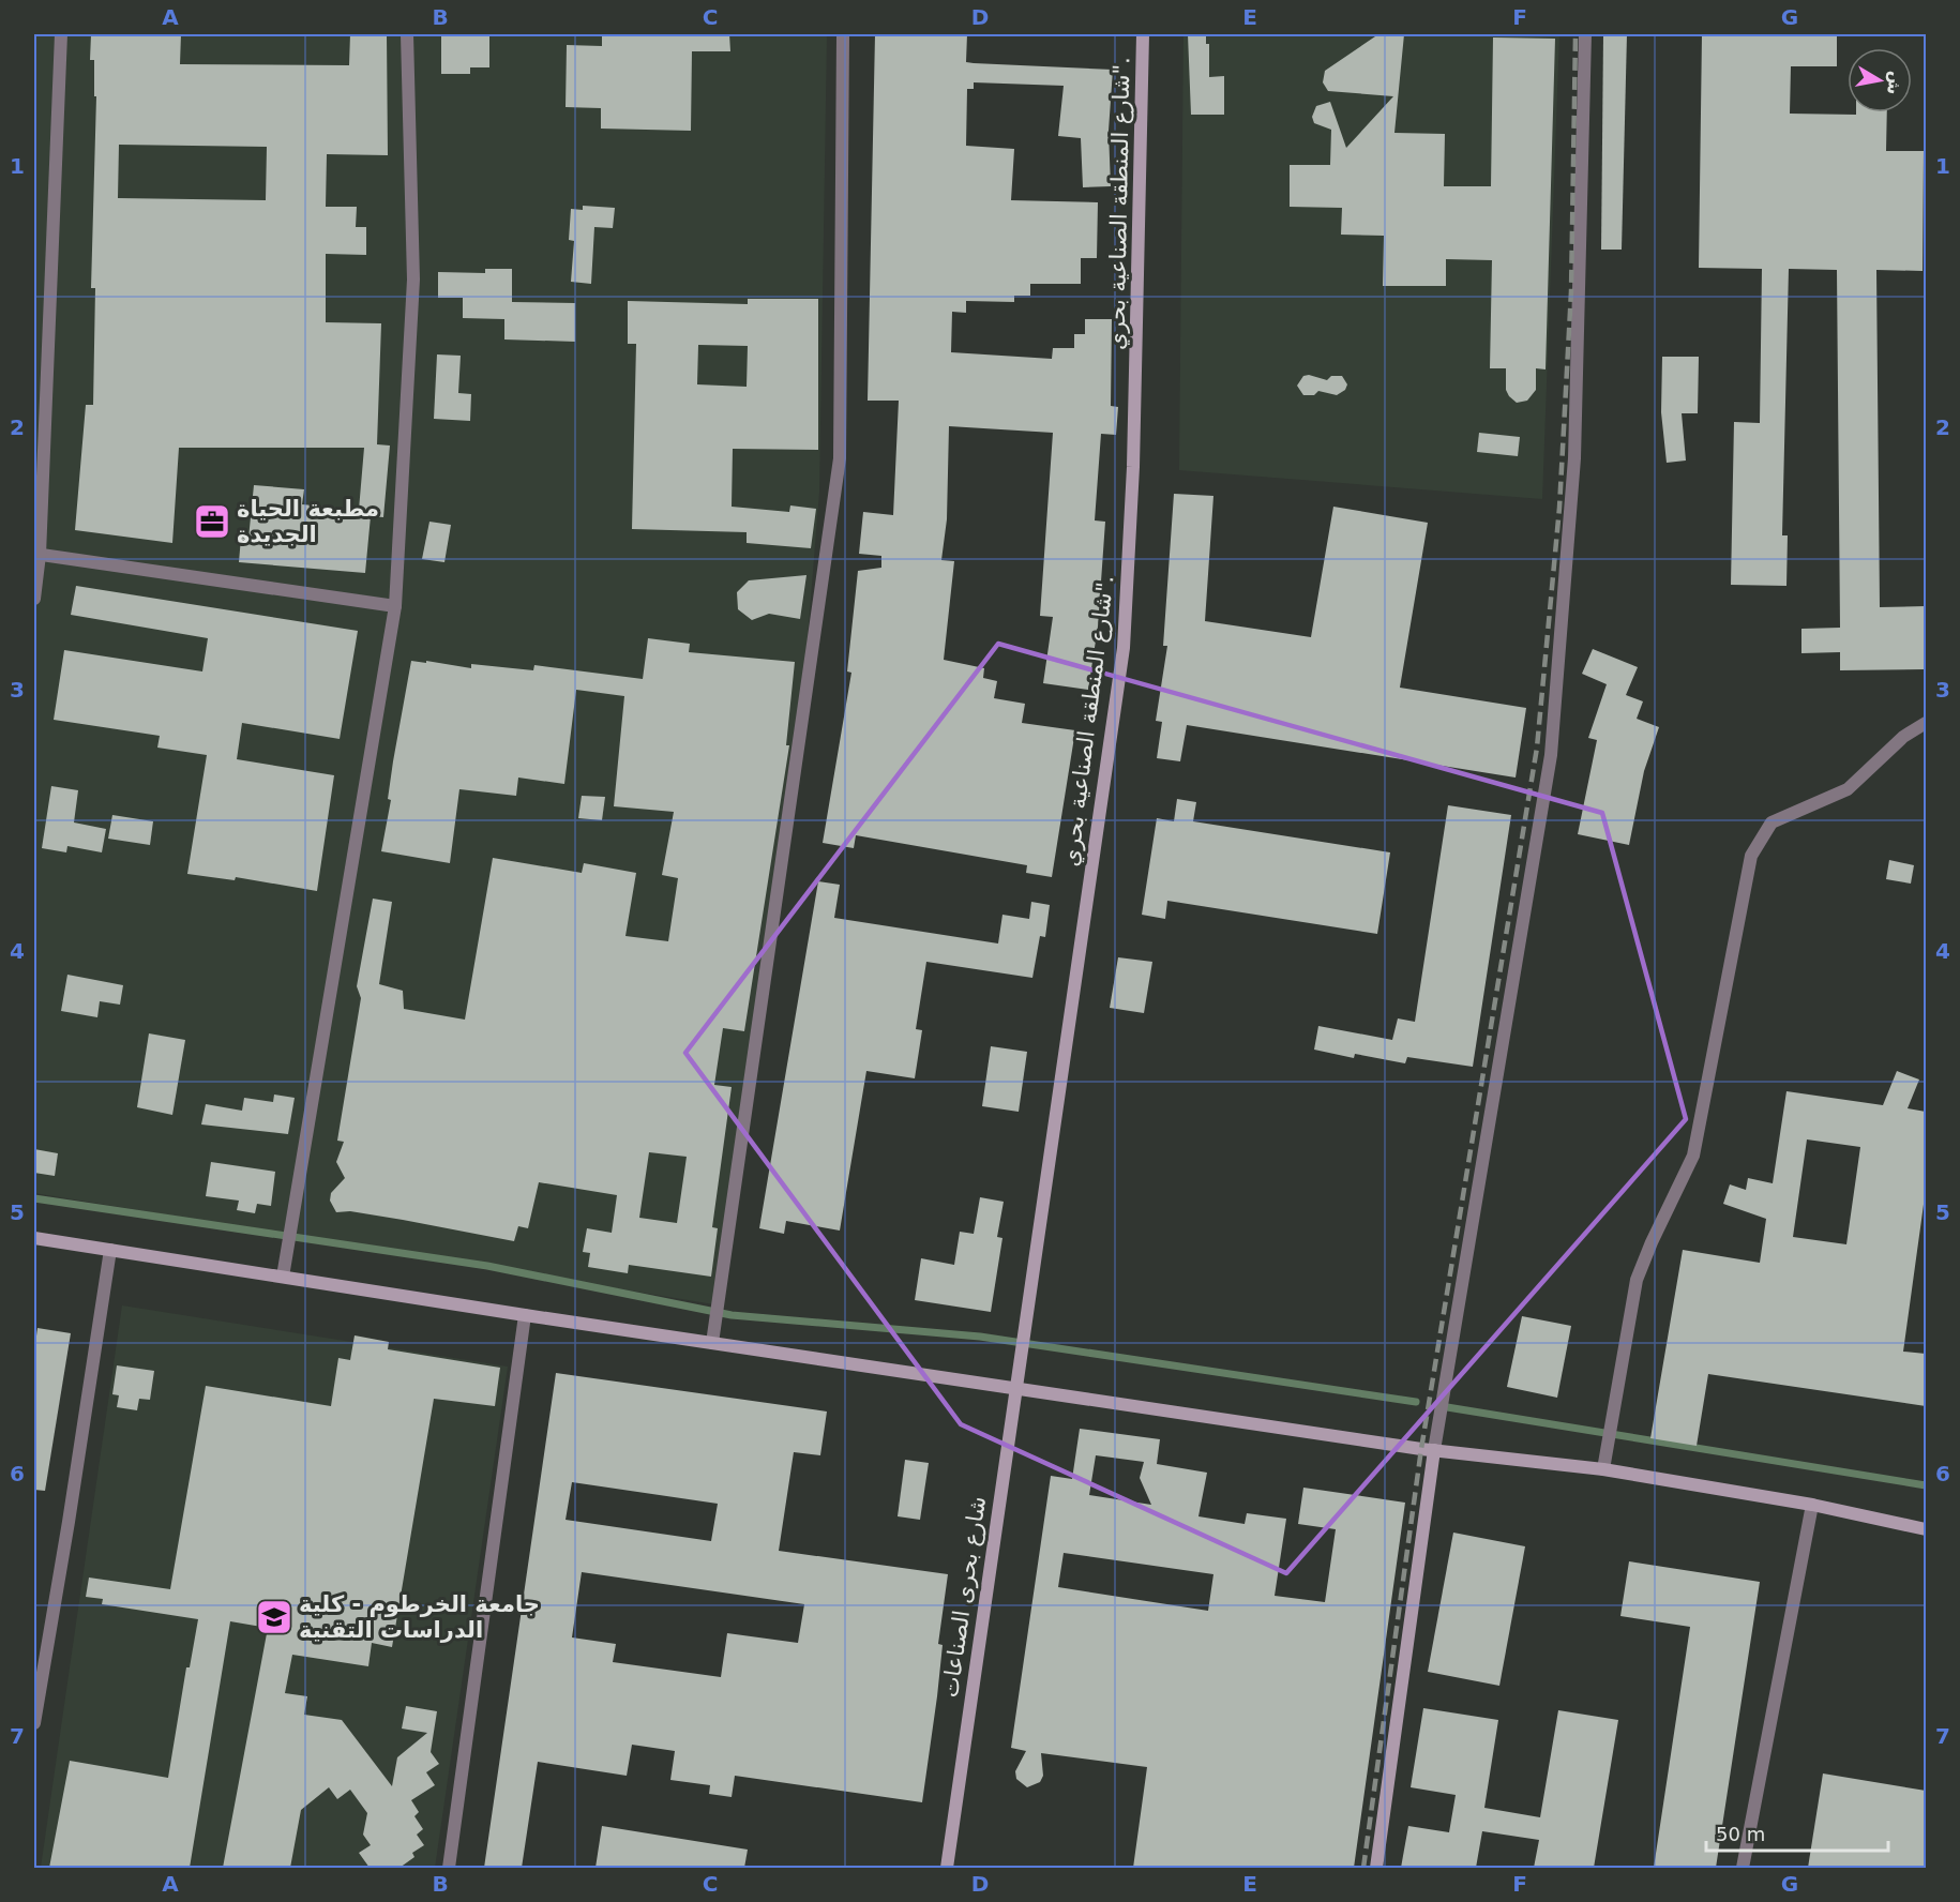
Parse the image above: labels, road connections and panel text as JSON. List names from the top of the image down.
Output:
{
  "streets": {
    "street": ["شارع المنطقة الصناعية بحري\".", "شارع بحرى الصناعات"]
  },
  "crossings": [
    ["شارع المنطقة الصناعية بحري\".", "شارع بحرى الصناعات"]
  ],
  "places": {
    "office": ["مطبعة الحياة الجديدة"],
    "school or university": ["جامعة الخرطوم - كلية الدراسات التقنية"]
  },
  "scale_bar": "50 m",
  "north": "right",
  "grid": {
    "columns": [
      "A",
      "B",
      "C",
      "D",
      "E",
      "F",
      "G"
    ],
    "rows": [
      "1",
      "2",
      "3",
      "4",
      "5",
      "6",
      "7"
    ]
  }
}
